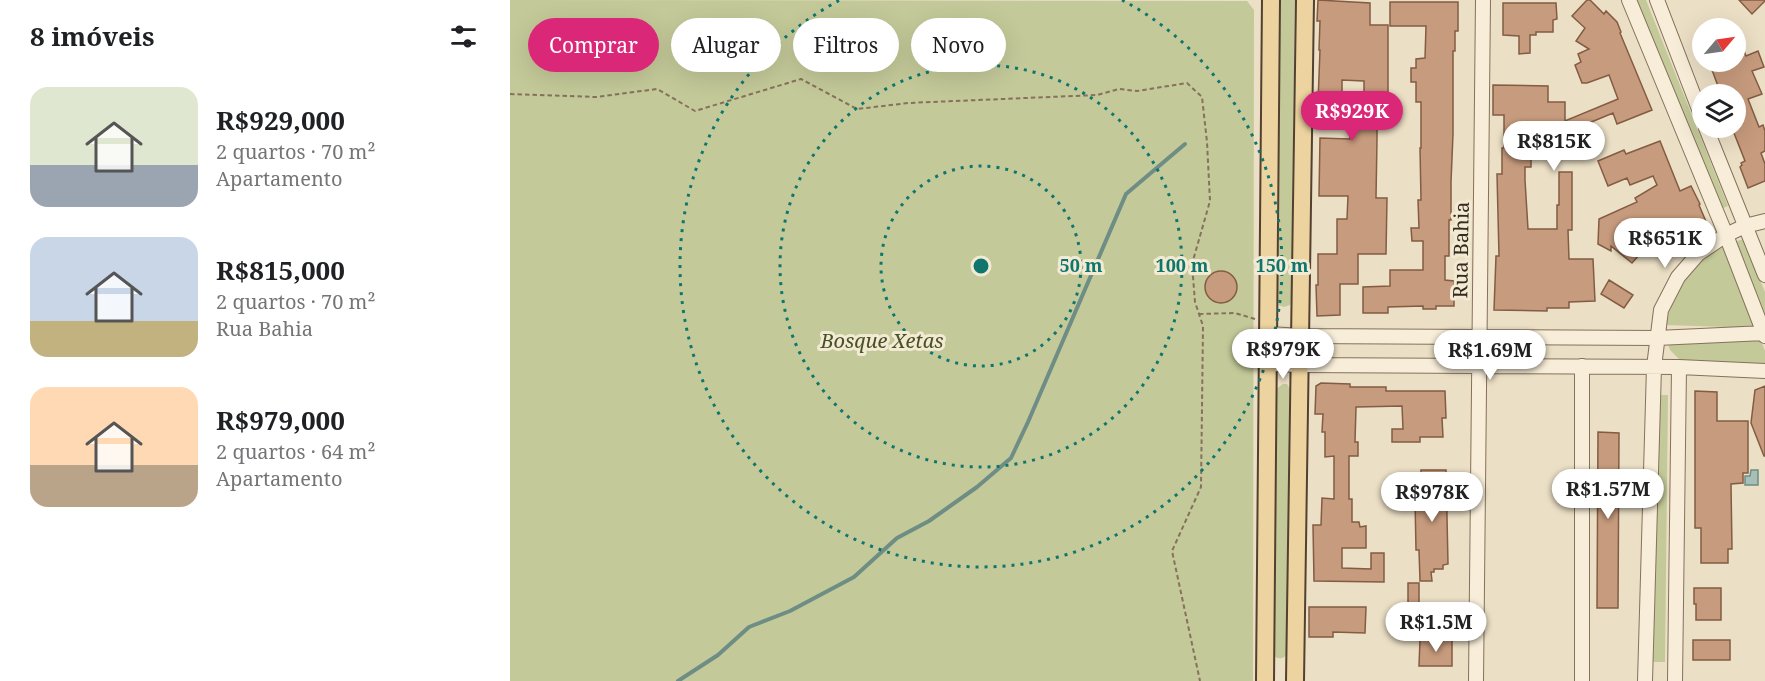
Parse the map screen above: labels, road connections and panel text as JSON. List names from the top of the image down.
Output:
{
  "streets": {
    "street": ["Rua Bahia"]
  },
  "parks": ["Bosque Xetas"],
  "north": "top right",
  "page": {
    "heading": "8 imóveis",
    "chip": [
      "Comprar",
      "Alugar",
      "Filtros",
      "Novo"
    ],
    "list": [
      {
        "name": "R$929,000",
        "note": "2 quartos · 70 m² · Apartamento"
      },
      {
        "name": "R$815,000",
        "note": "2 quartos · 70 m² · Rua Bahia"
      },
      {
        "name": "R$979,000",
        "note": "2 quartos · 64 m² · Apartamento"
      }
    ],
    "price": [
      "R$929K",
      "R$815K",
      "R$651K",
      "R$979K",
      "R$1.69M",
      "R$1.57M",
      "R$978K",
      "R$1.5M"
    ]
  },
  "rings": ["50 m", "100 m", "150 m"]
}
